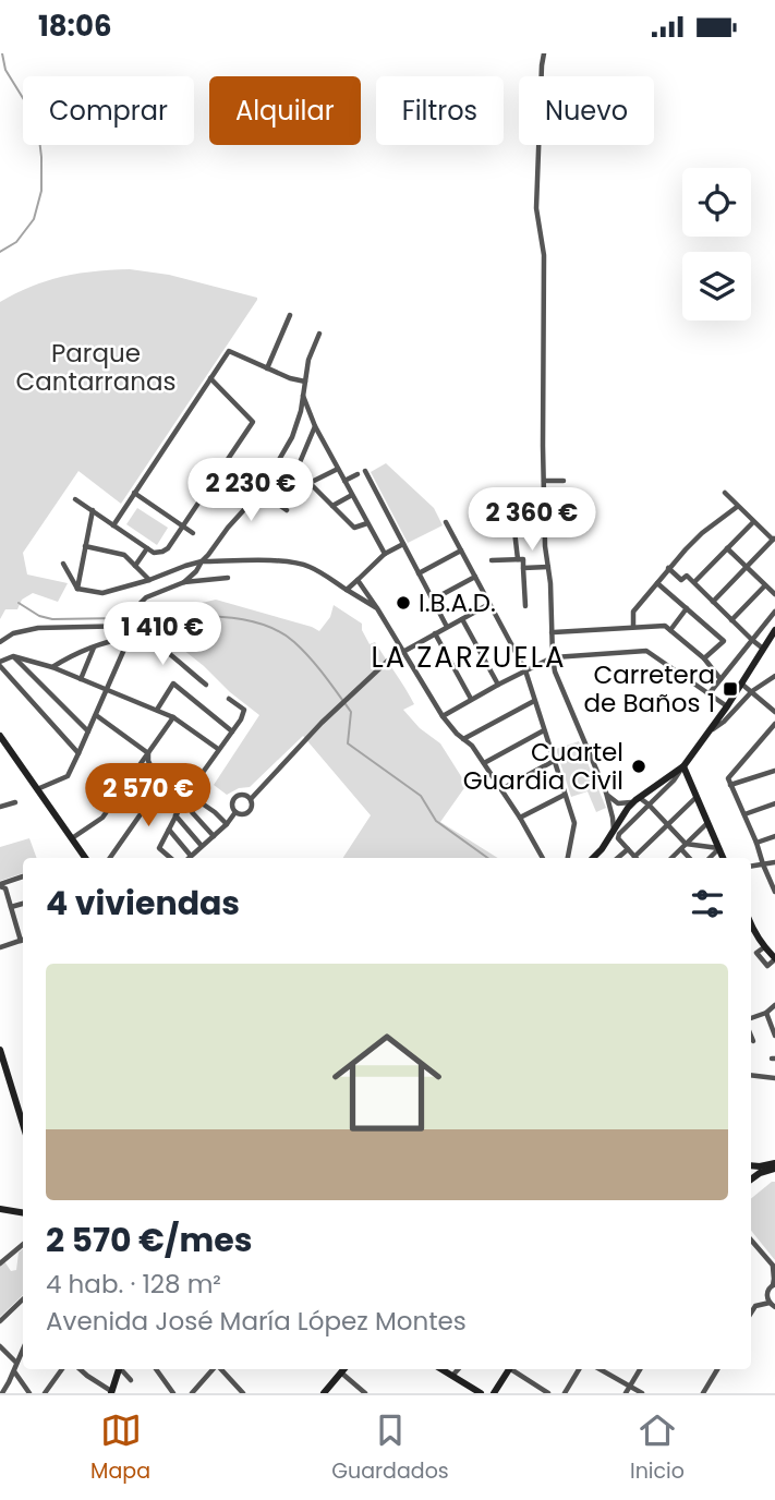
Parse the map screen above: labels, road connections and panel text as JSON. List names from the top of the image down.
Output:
{
  "districts": ["LA ZARZUELA"],
  "parks": ["Parque Cantarranas"],
  "places": {
    "other": ["I.B.A.D.", "Cuartel Guardia Civil"],
    "transit": ["Carretera de Baños 1"]
  },
  "page": {
    "status": "18:06",
    "chip": [
      "Comprar",
      "Alquilar",
      "Filtros",
      "Nuevo"
    ],
    "price": [
      "2 230 €",
      "2 360 €",
      "1 410 €",
      "2 570 €"
    ],
    "heading": "4 viviendas",
    "list": [
      {
        "name": "2 570 €/mes",
        "note": "4 hab. · 128 m² · Avenida José María López Montes"
      }
    ],
    "tabs": ["Mapa", "Guardados", "Inicio"]
  }
}
